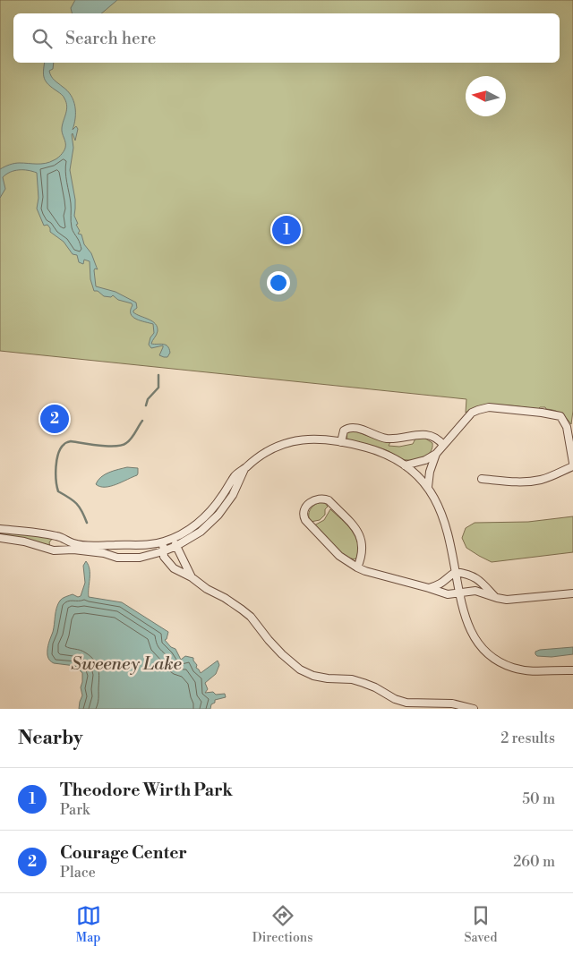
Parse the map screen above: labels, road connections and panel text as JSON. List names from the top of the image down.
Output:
{
  "water": ["Sweeney Lake"],
  "north": "left",
  "page": {
    "search": "Search here",
    "pins": ["1", "2"],
    "heading": ["Nearby", "2 results"],
    "list": [
      {
        "mark": "1",
        "name": "Theodore Wirth Park",
        "note": "Park",
        "value": "50 m"
      },
      {
        "mark": "2",
        "name": "Courage Center",
        "note": "Place",
        "value": "260 m"
      }
    ],
    "nav": ["Map", "Directions", "Saved"]
  }
}
